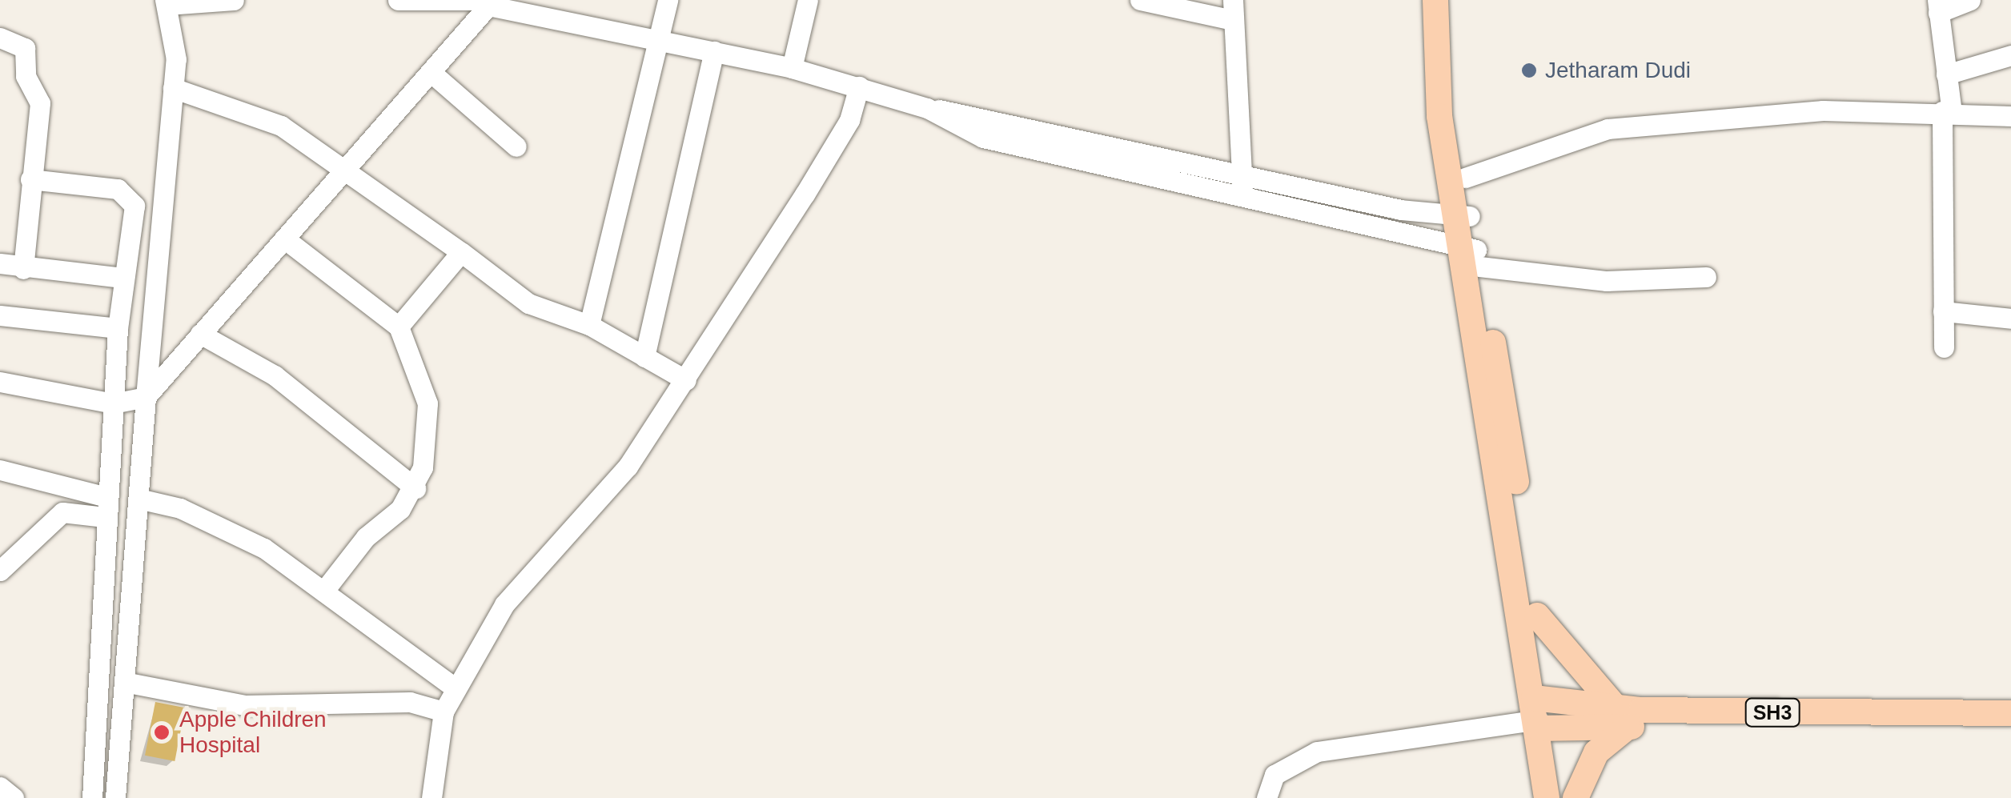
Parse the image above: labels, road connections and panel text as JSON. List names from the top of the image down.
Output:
{
  "streets": {
    "main road": ["SH3"]
  },
  "places": ["Jetharam Dudi", "Apple Children Hospital"]
}
